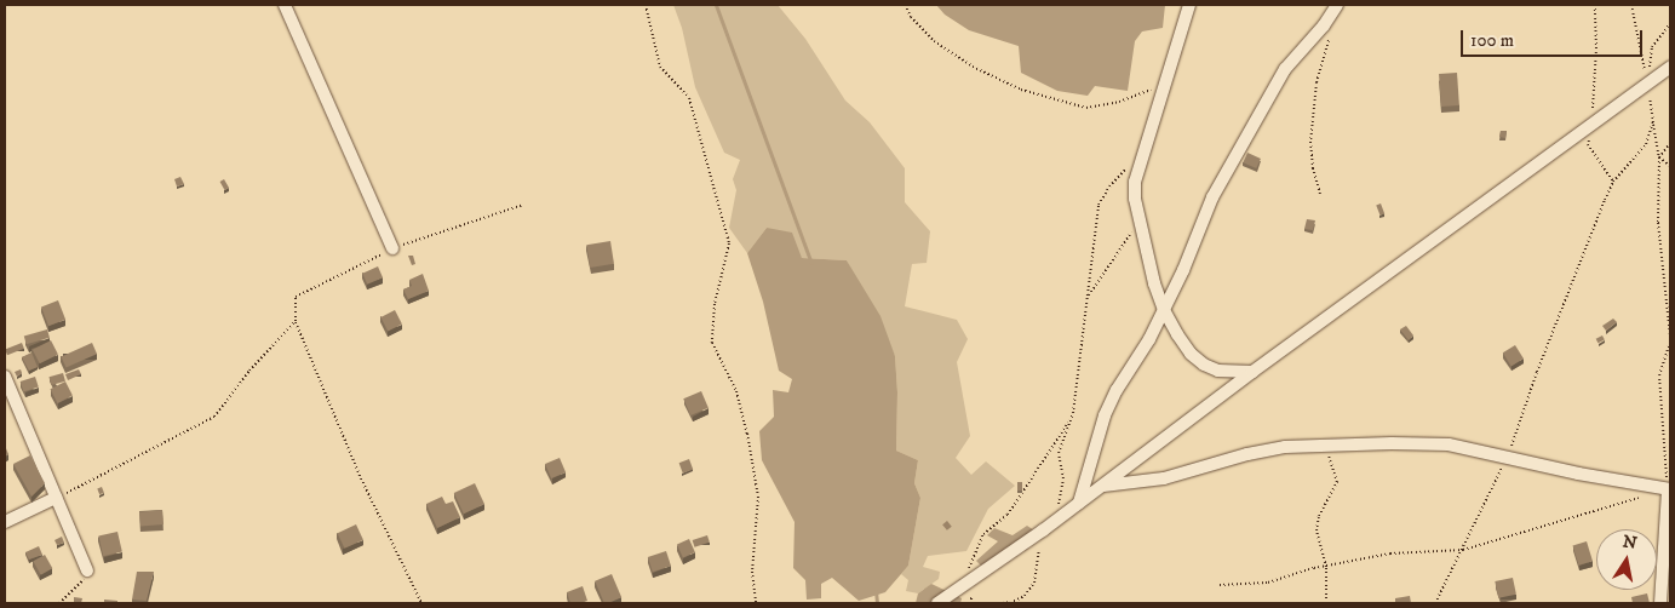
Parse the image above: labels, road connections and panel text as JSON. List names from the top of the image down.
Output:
{
  "scale_bar": "100 m",
  "north": "top"
}
